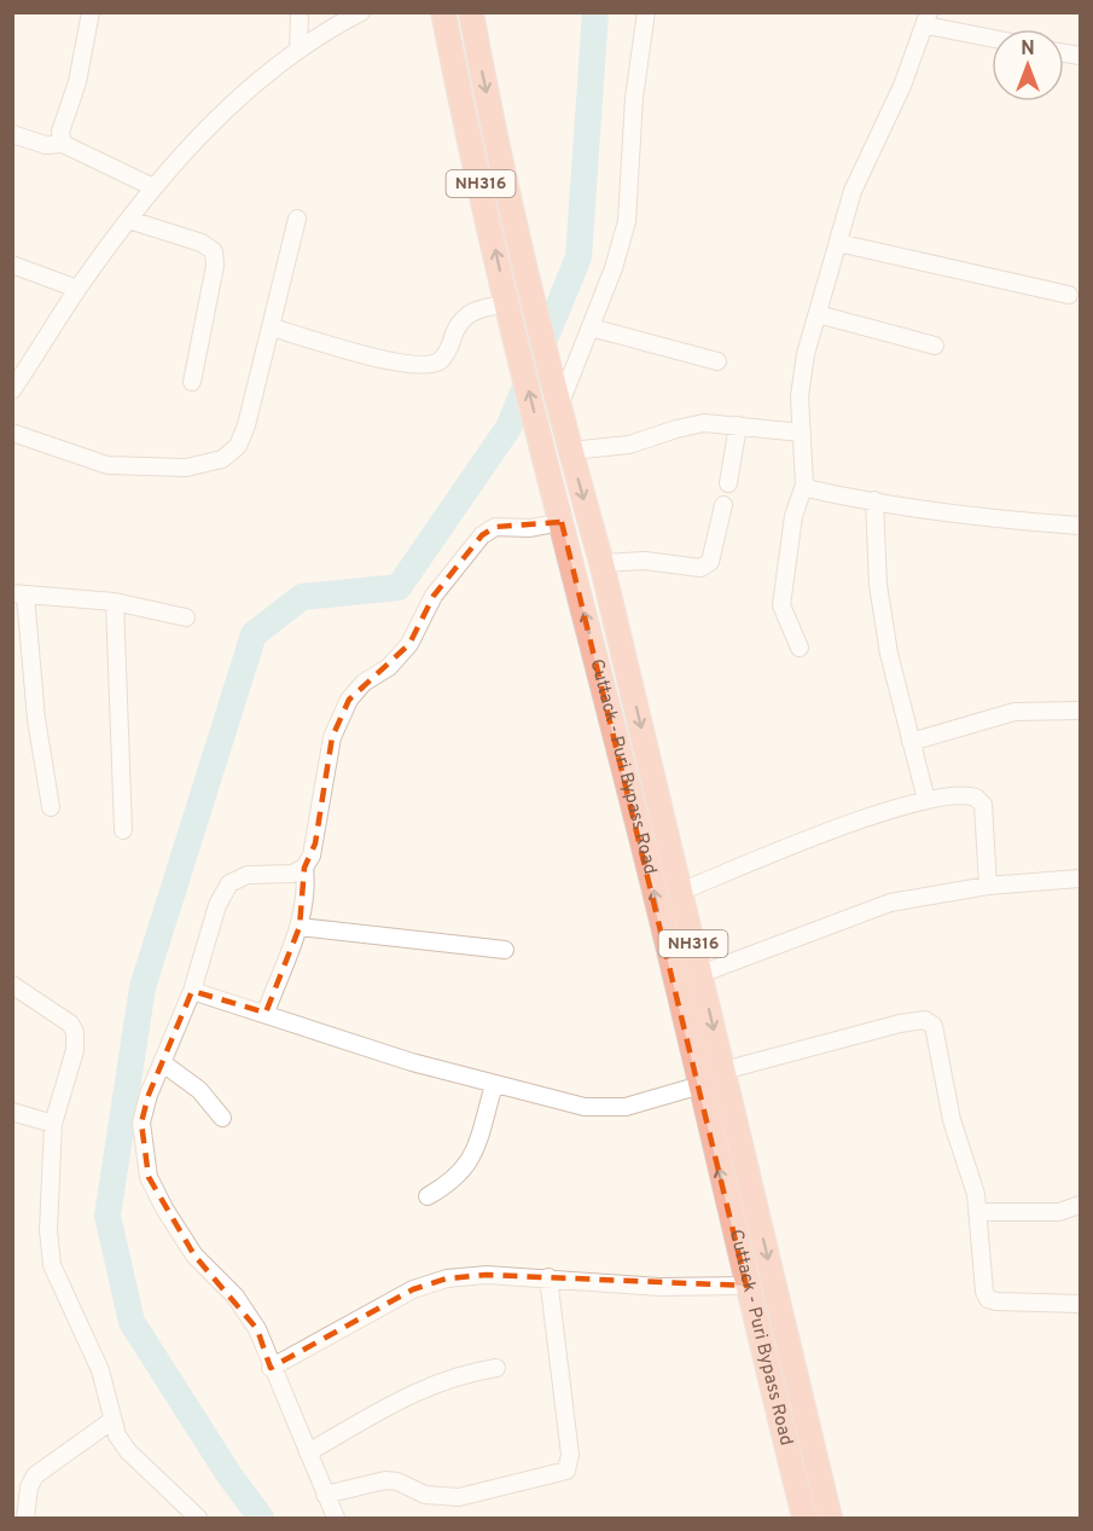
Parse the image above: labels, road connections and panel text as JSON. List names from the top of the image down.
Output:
{
  "streets": {
    "highway": ["NH316", "Cuttack - Puri Bypass Road"]
  },
  "north": "top"
}
